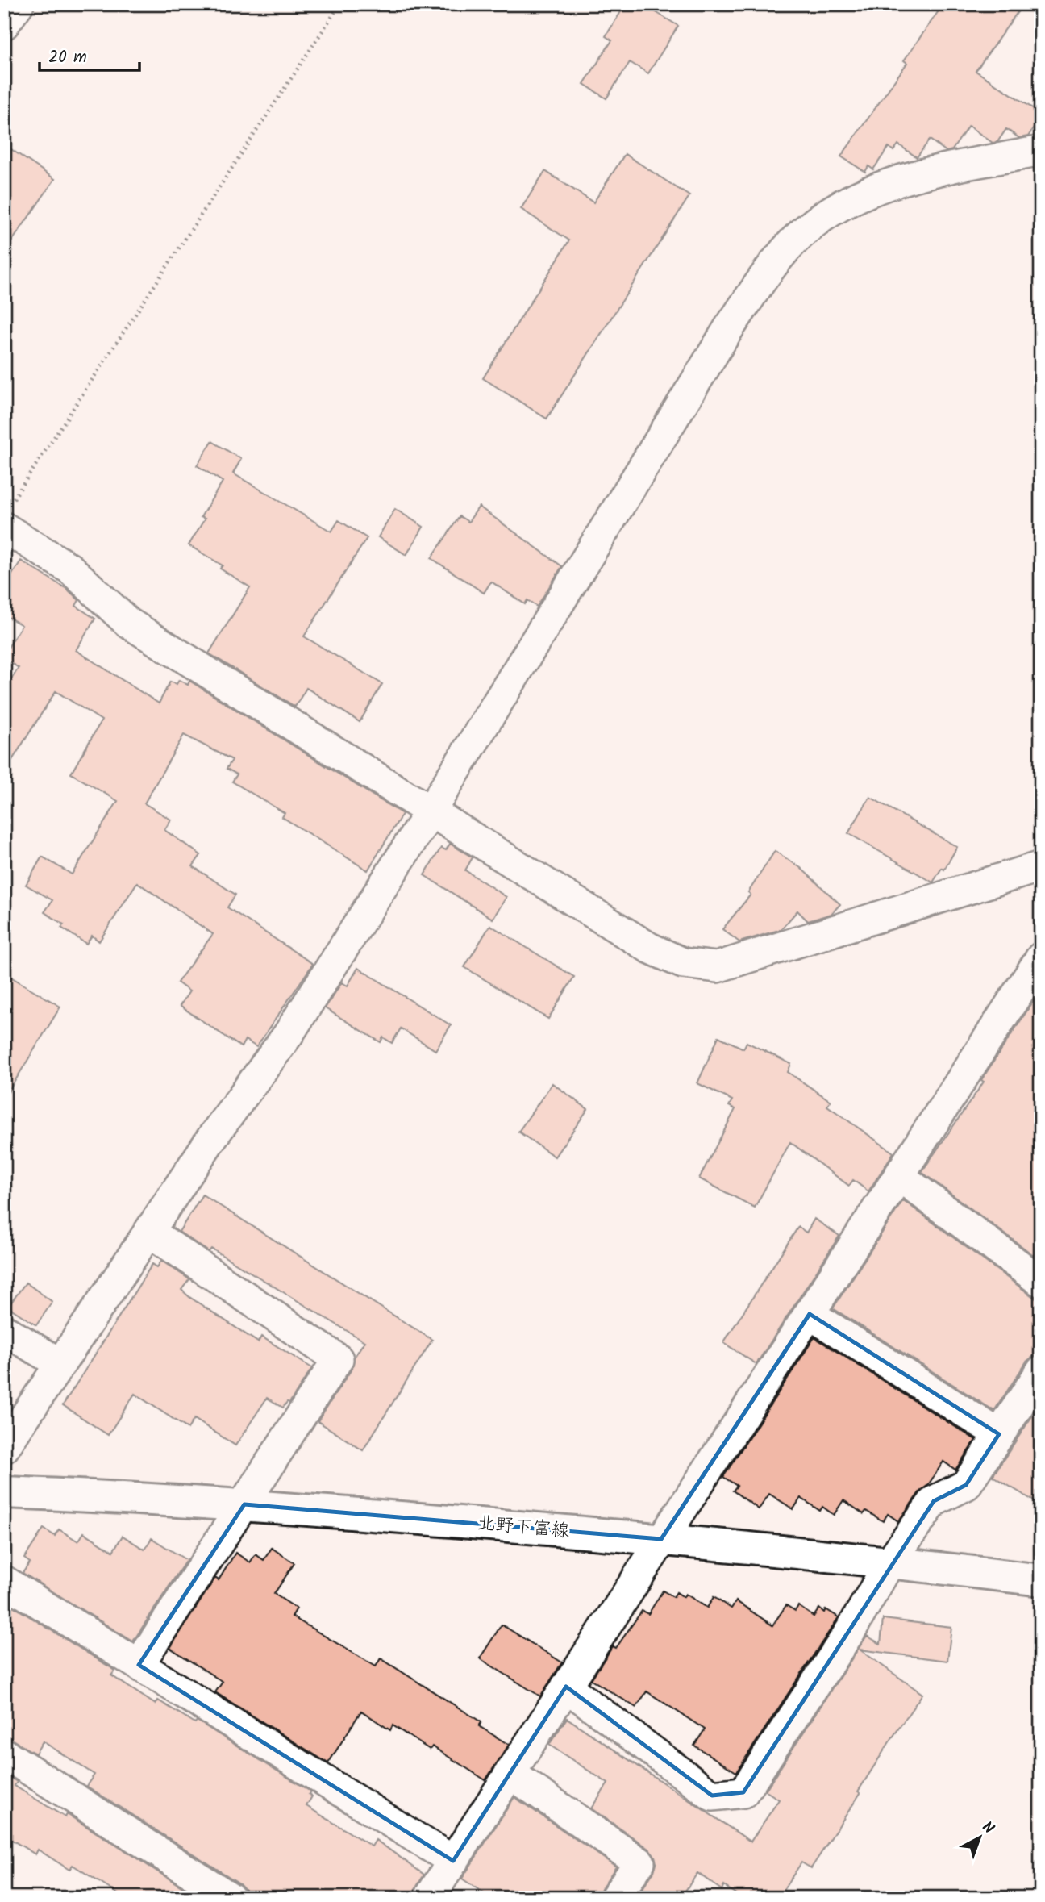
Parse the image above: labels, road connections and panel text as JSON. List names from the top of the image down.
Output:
{
  "streets": {
    "street": ["北野下富線"]
  },
  "scale_bar": "20 m",
  "north": "top right"
}
